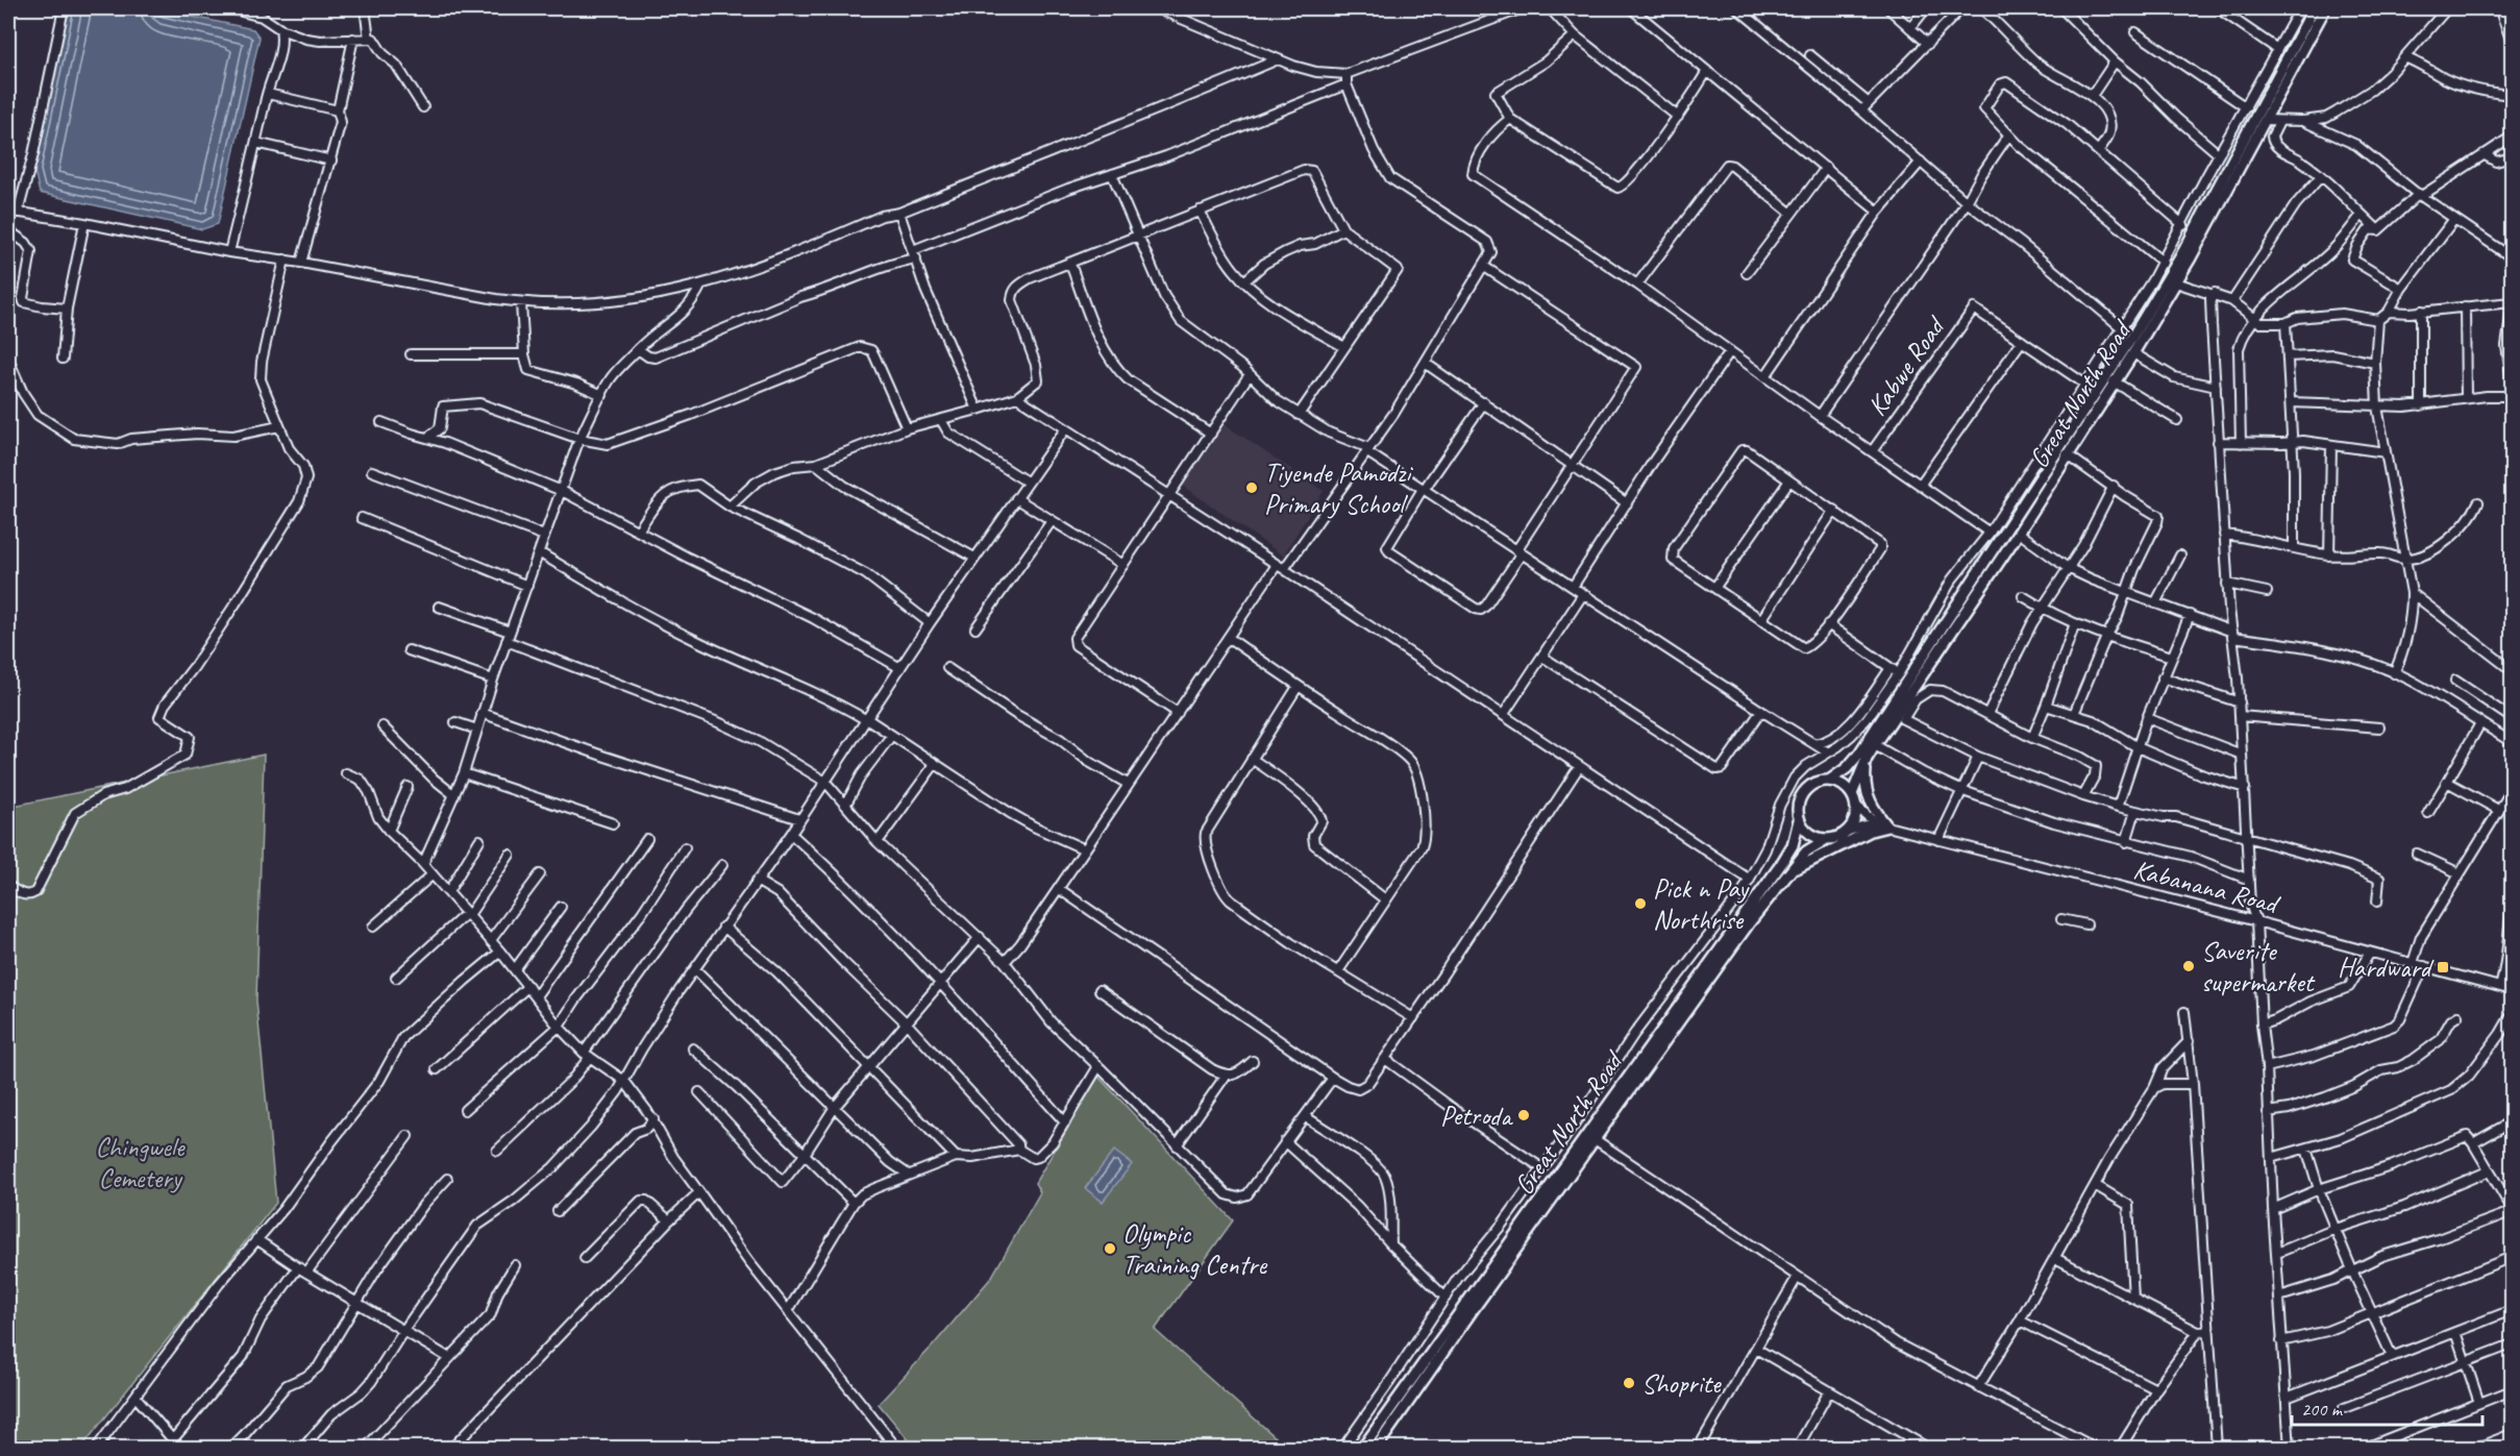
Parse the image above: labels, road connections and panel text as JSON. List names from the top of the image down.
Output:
{
  "streets": {
    "main road": ["Great North Road"],
    "street": ["Kabwe Road", "Kabanana Road"]
  },
  "parks": ["Chingwele Cemetery"],
  "places": {
    "other": [
      "Tiyende Pamodzi Primary School",
      "Pick n Pay Northrise",
      "Saverite supermarket",
      "Petroda",
      "Olympic Training Centre",
      "Shoprite"
    ],
    "transit": ["Hardward"]
  },
  "scale_bar": "200 m"
}
